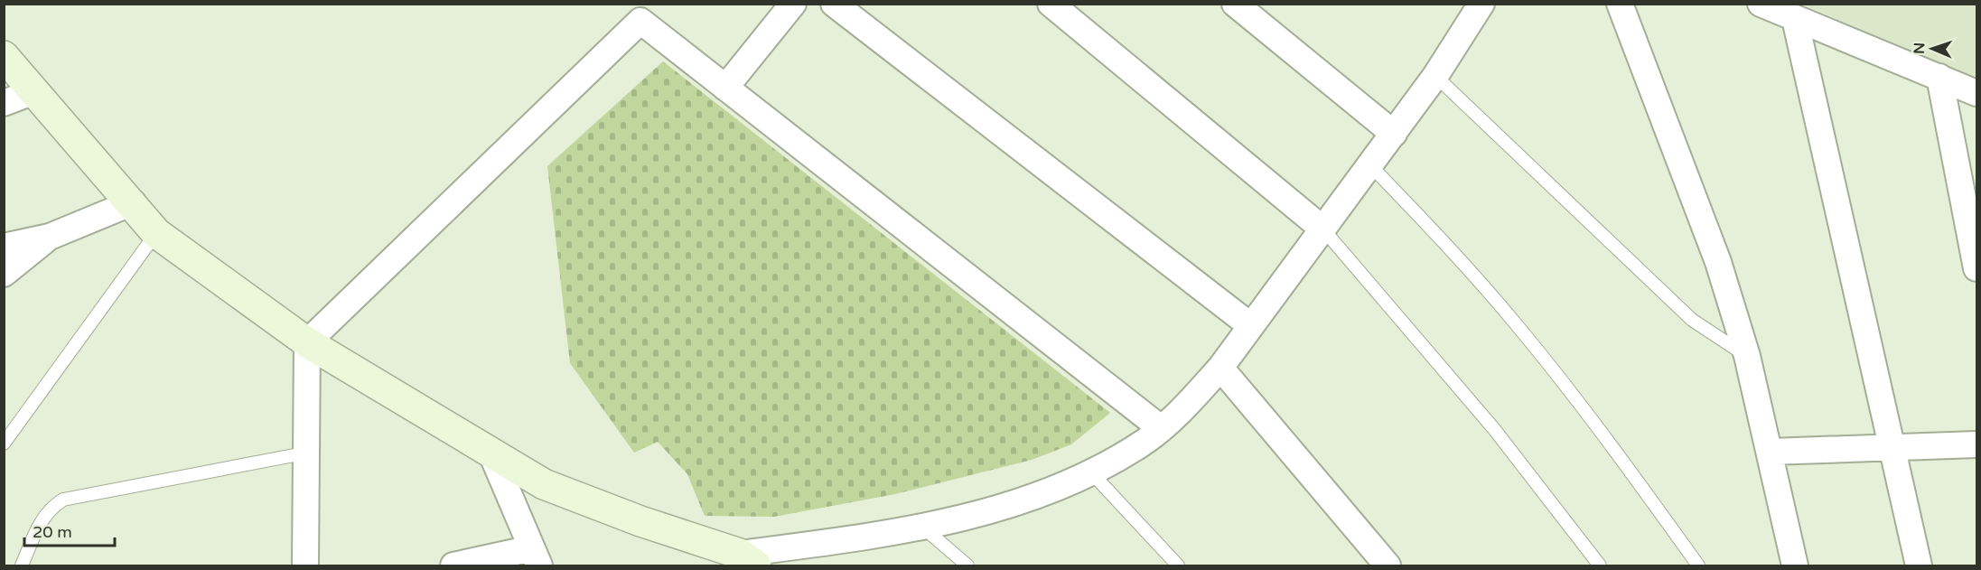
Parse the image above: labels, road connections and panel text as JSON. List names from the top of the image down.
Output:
{
  "scale_bar": "20 m",
  "north": "left"
}
